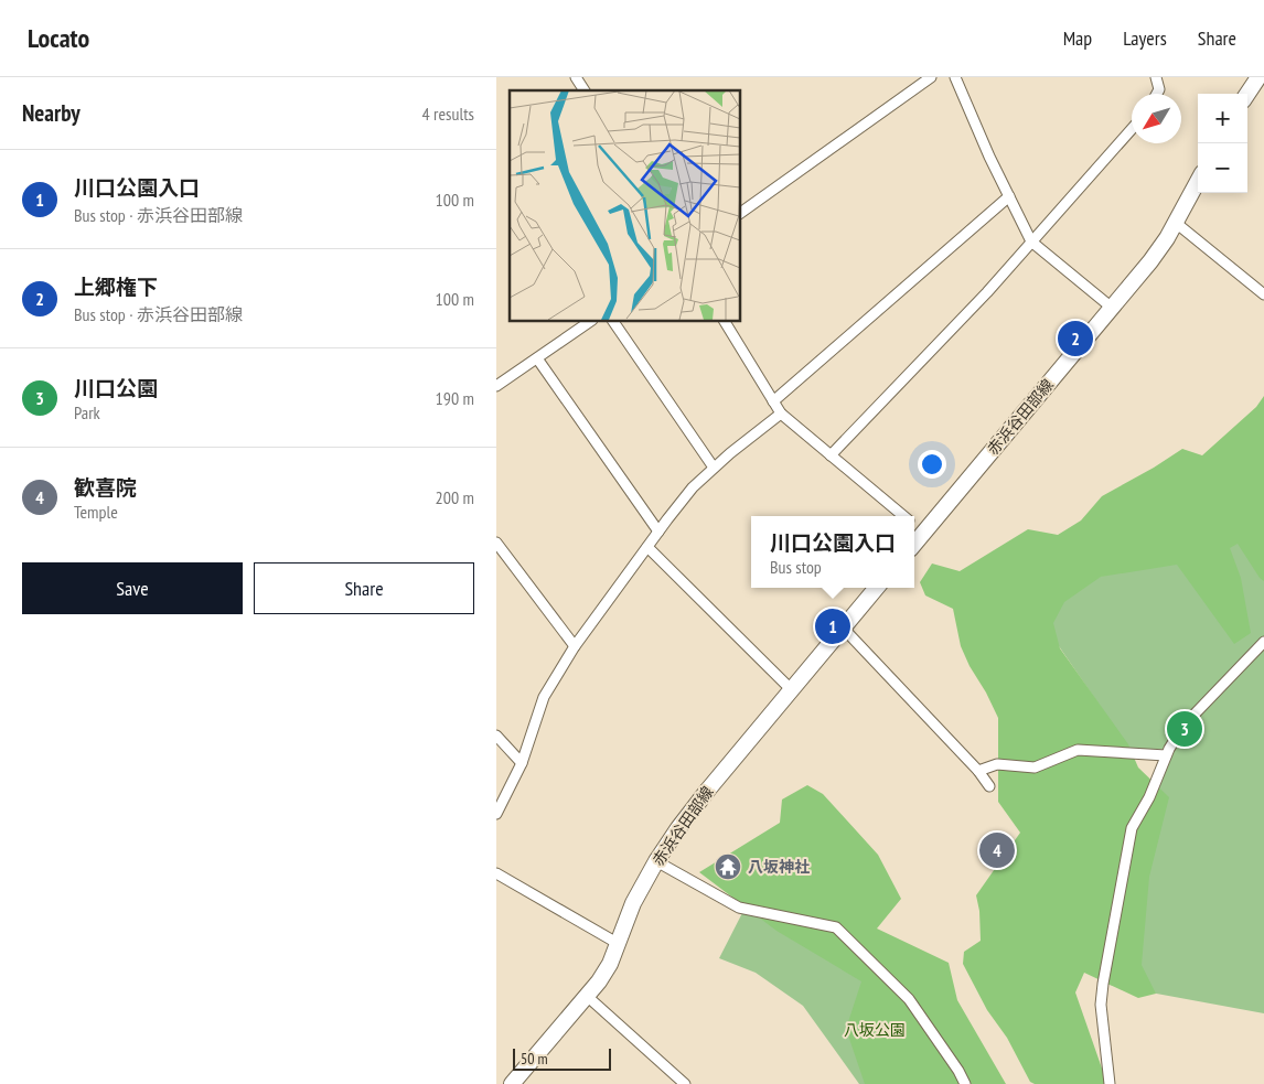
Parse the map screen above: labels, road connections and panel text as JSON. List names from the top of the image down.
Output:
{
  "streets": {
    "main road": ["赤浜谷田部線"]
  },
  "parks": ["八坂公園"],
  "places": {
    "temple": ["八坂神社"]
  },
  "scale_bar": "50 m",
  "north": "bottom left",
  "page": {
    "header": "Locato",
    "nav": ["Map", "Layers", "Share"],
    "heading": ["Nearby", "4 results"],
    "map_buttons": ["+", "−"],
    "list": [
      {
        "mark": "1",
        "name": "川口公園入口",
        "note": "Bus stop · 赤浜谷田部線",
        "value": "100 m"
      },
      {
        "mark": "2",
        "name": "上郷権下",
        "note": "Bus stop · 赤浜谷田部線",
        "value": "100 m"
      },
      {
        "mark": "3",
        "name": "川口公園",
        "note": "Park",
        "value": "190 m"
      },
      {
        "mark": "4",
        "name": "歓喜院",
        "note": "Temple",
        "value": "200 m"
      }
    ],
    "pins": [
      "2",
      "1",
      "3",
      "4"
    ],
    "popup": ["川口公園入口", "Bus stop"],
    "buttons": ["Save", "Share"],
    "scale": "50 m"
  }
}
